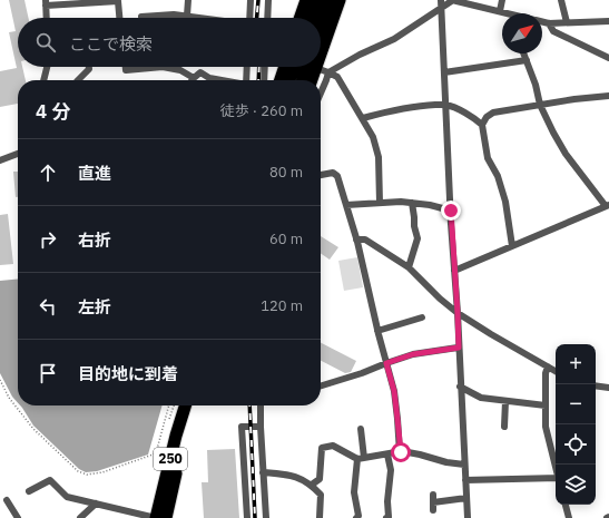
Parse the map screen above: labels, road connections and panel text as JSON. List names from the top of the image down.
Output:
{
  "streets": {
    "highway": ["250"]
  },
  "north": "top right",
  "page": {
    "search": "ここで検索",
    "heading": ["4 分", "徒歩 · 260 m"],
    "list": [
      ["直進", "80 m"],
      ["右折", "60 m"],
      ["左折", "120 m"],
      "目的地に到着"
    ],
    "map_buttons": ["+", "−"]
  }
}
